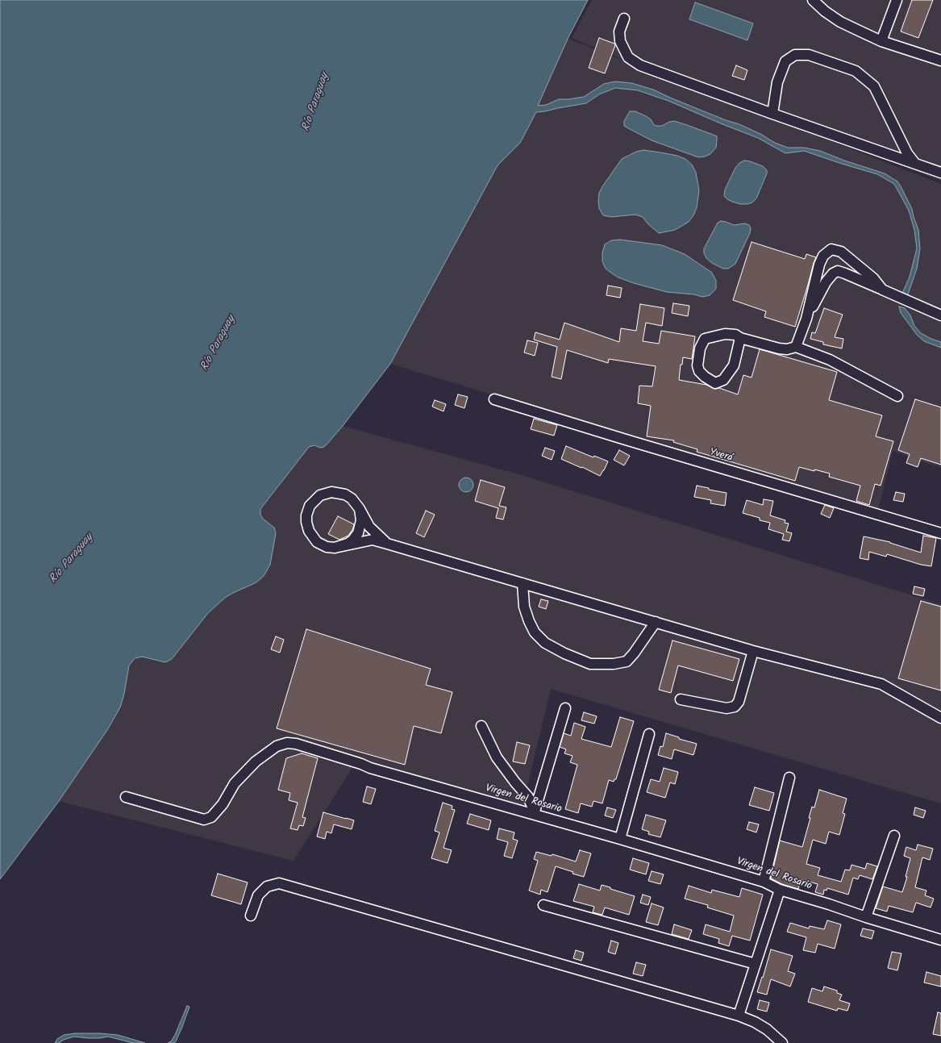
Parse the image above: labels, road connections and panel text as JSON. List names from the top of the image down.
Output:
{
  "streets": {
    "street": ["Yverá", "Virgen del Rosario"]
  },
  "water": ["Río Paraguay"]
}
